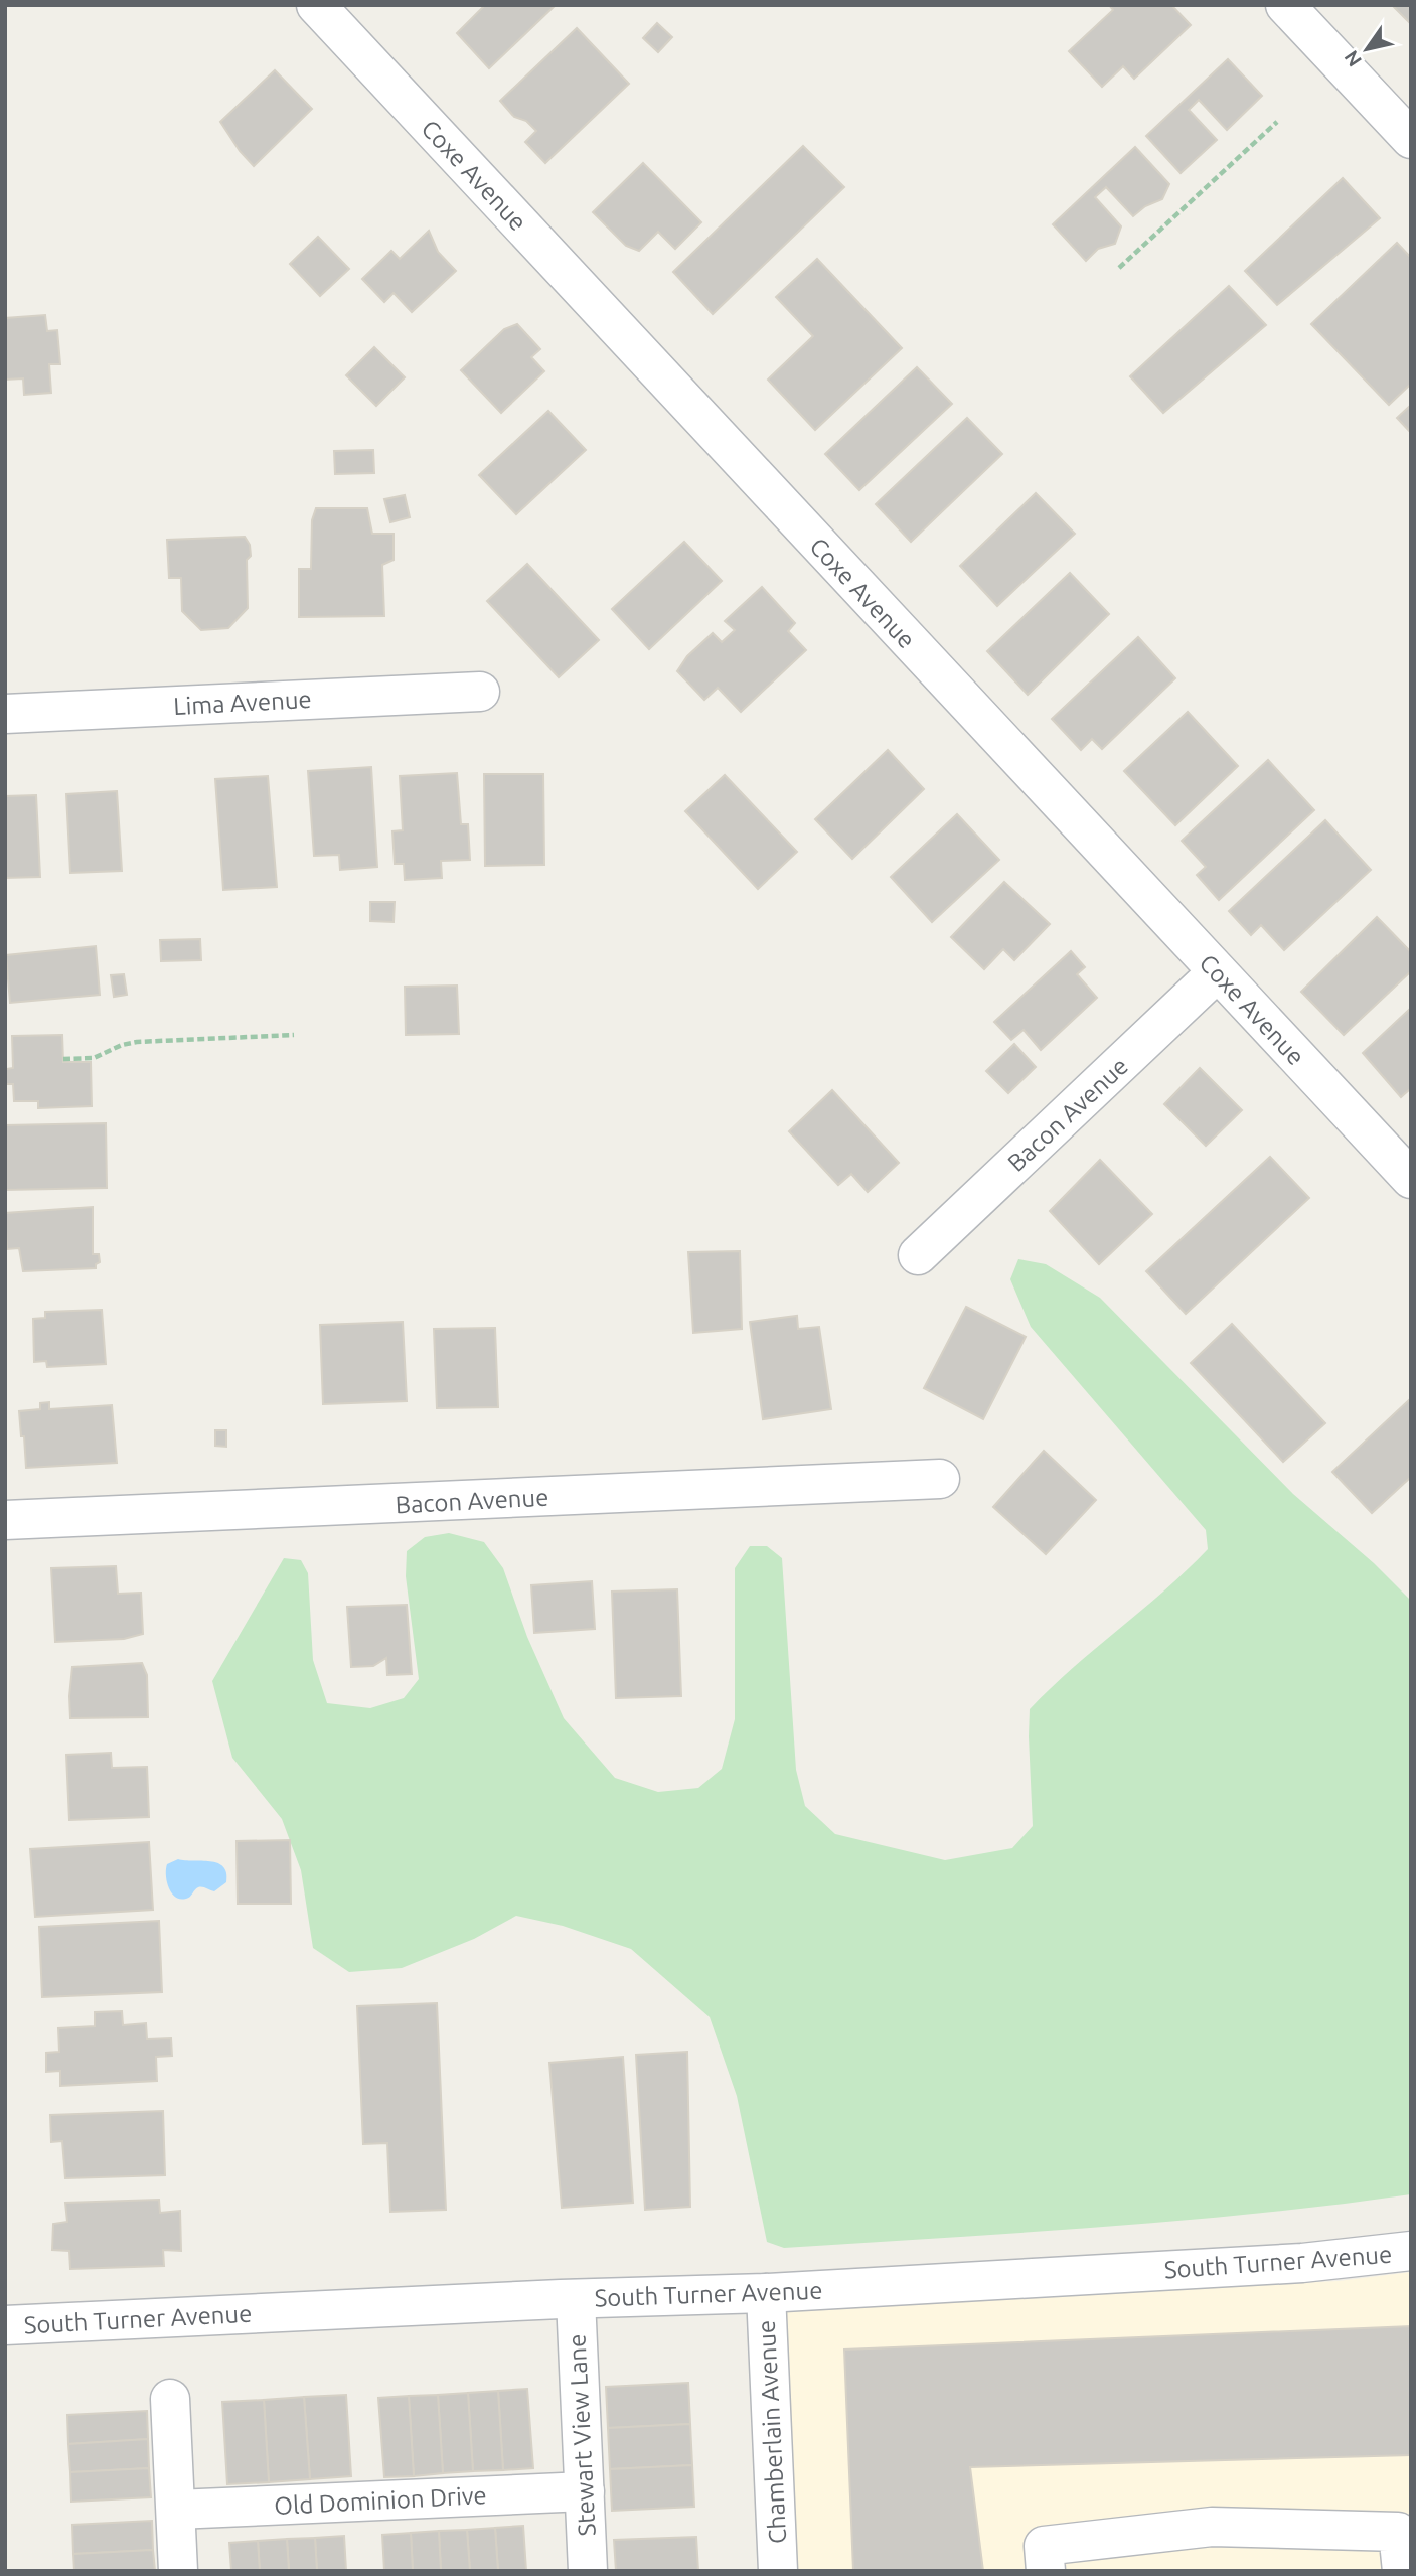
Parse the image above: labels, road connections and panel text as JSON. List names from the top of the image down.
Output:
{
  "streets": {
    "street": [
      "Coxe Avenue",
      "Lima Avenue",
      "Bacon Avenue",
      "South Turner Avenue",
      "Chamberlain Avenue",
      "Stewart View Lane",
      "Old Dominion Drive"
    ]
  },
  "crossings": [
    ["Coxe Avenue", "Bacon Avenue"],
    ["South Turner Avenue", "Chamberlain Avenue"],
    ["South Turner Avenue", "Stewart View Lane"],
    ["Stewart View Lane", "Old Dominion Drive"]
  ],
  "north": "bottom left"
}
